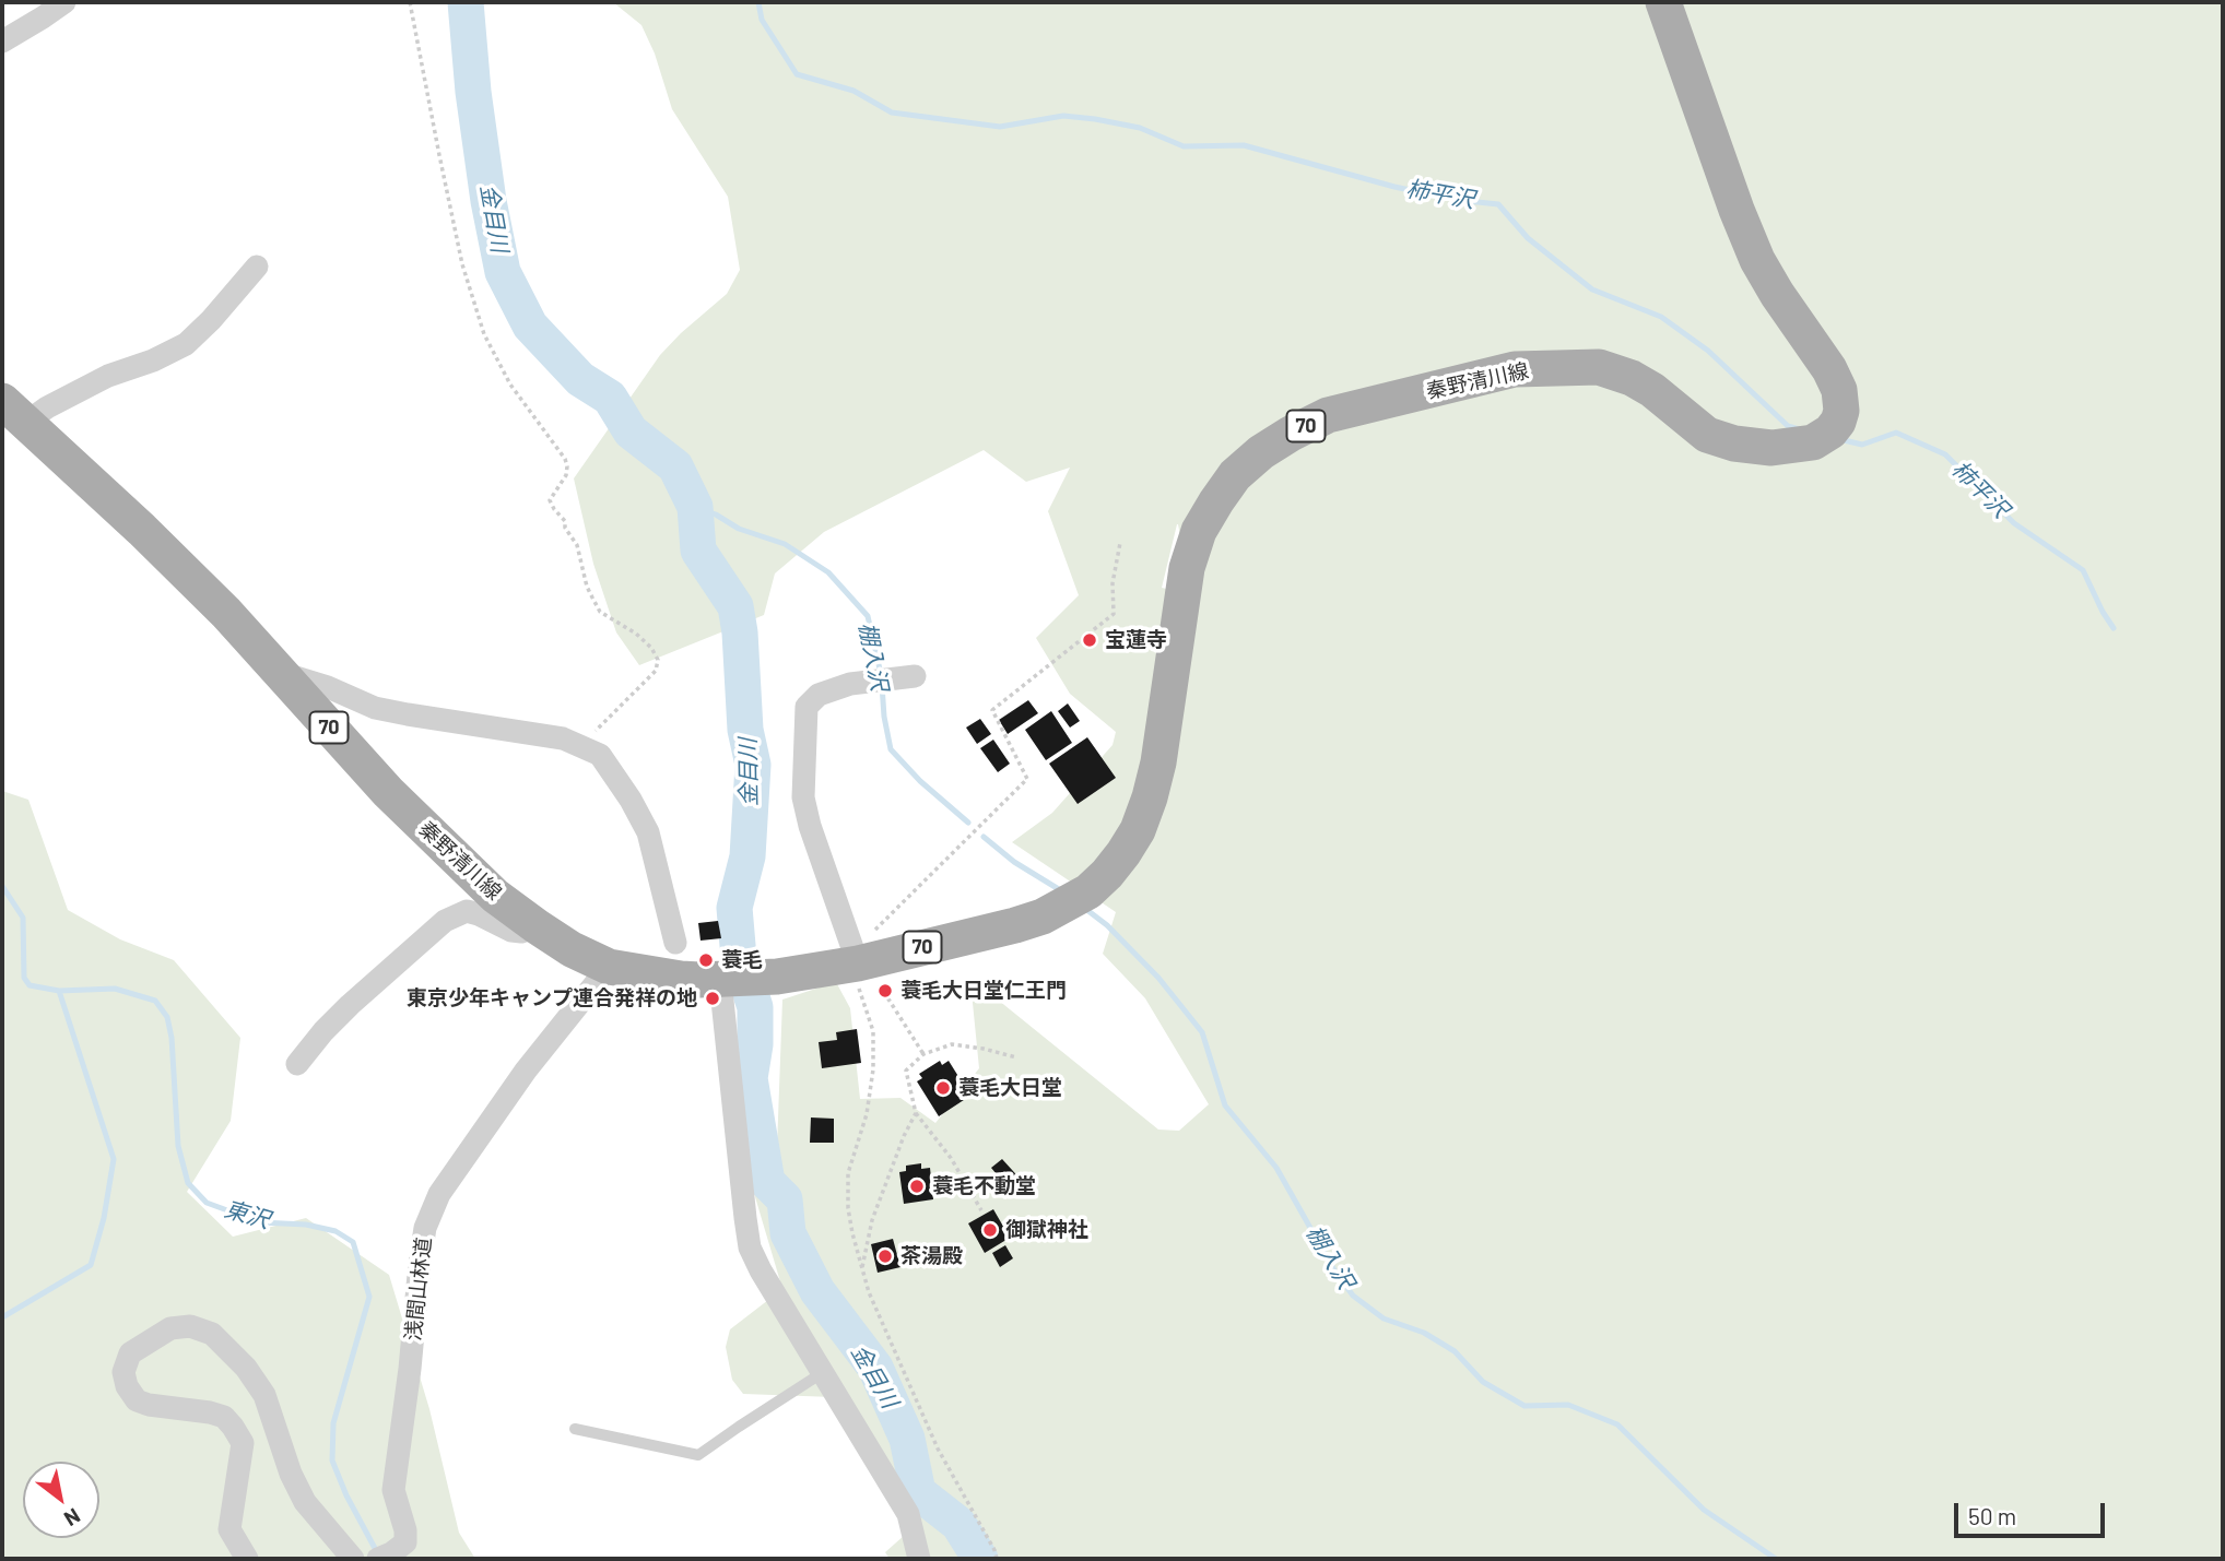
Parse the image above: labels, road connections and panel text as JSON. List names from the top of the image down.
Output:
{
  "streets": {
    "main road": ["秦野清川線", "70"],
    "street": ["浅間山林道"]
  },
  "crossings": [
    ["秦野清川線", "浅間山林道"]
  ],
  "water": [
    "柿平沢",
    "金目川",
    "棚入沢",
    "東沢"
  ],
  "places": [
    "宝蓮寺",
    "蓑毛",
    "蓑毛大日堂仁王門",
    "東京少年キャンプ連合発祥の地",
    "蓑毛大日堂",
    "蓑毛不動堂",
    "御獄神社",
    "茶湯殿"
  ],
  "scale_bar": "50 m",
  "north": "bottom right"
}
